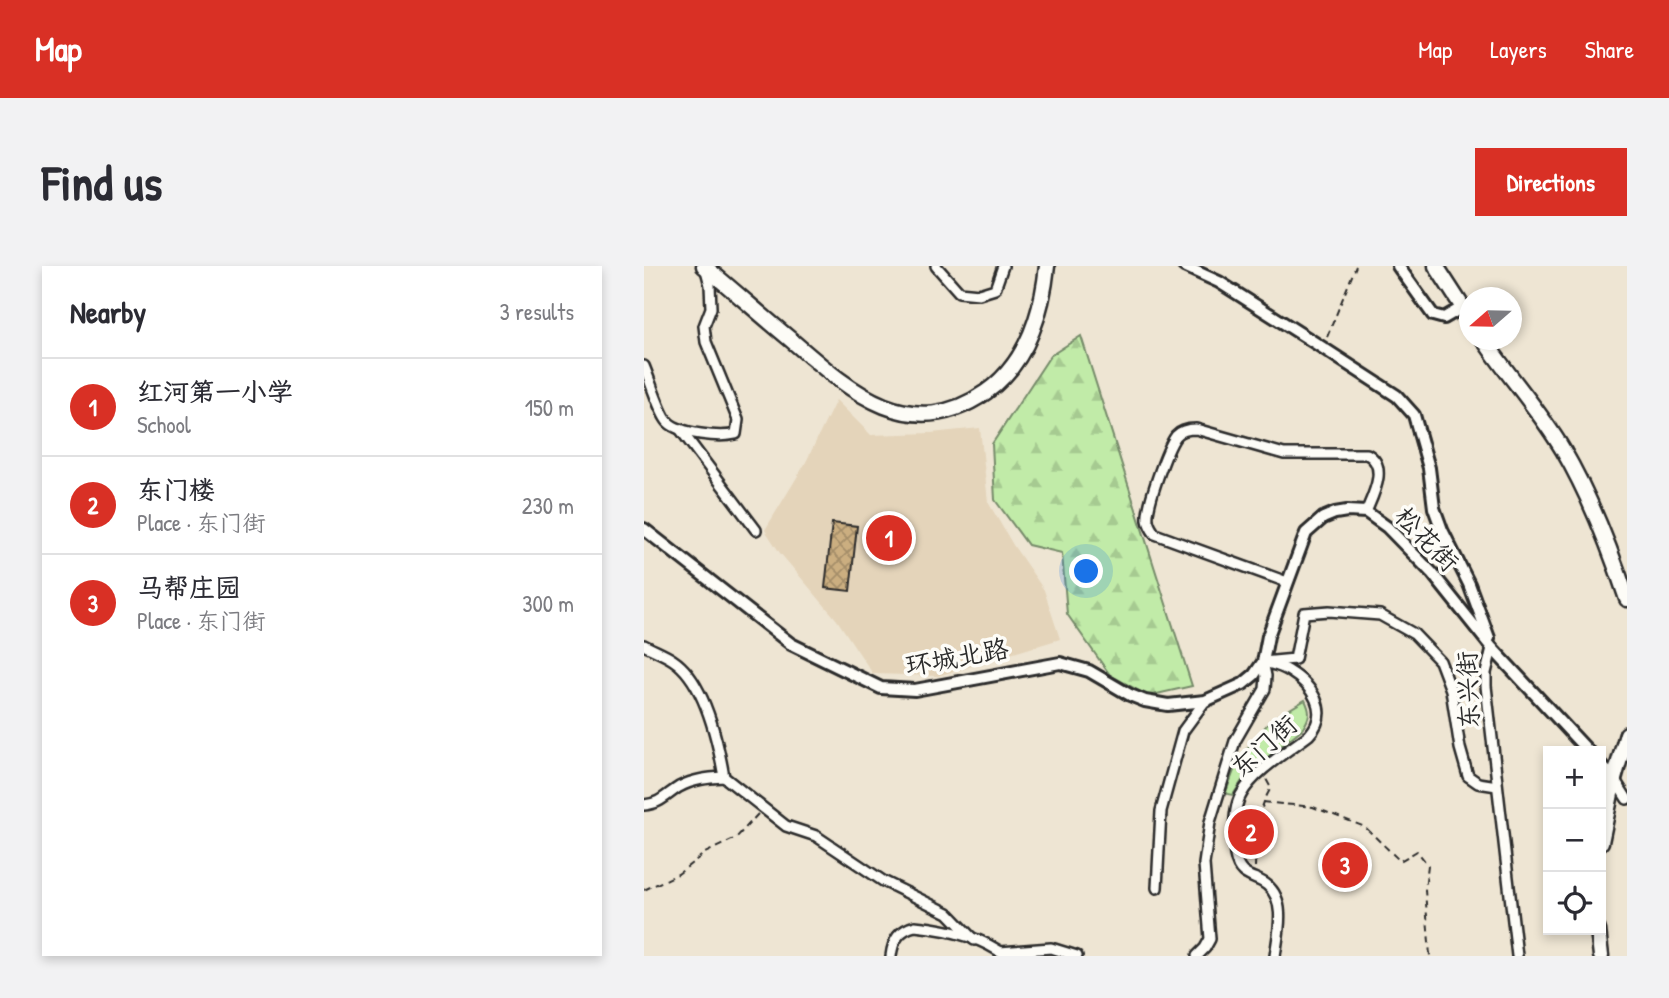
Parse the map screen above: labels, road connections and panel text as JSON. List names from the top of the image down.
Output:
{
  "streets": {
    "street": [
      "松花街",
      "环城北路",
      "东兴街",
      "东门街"
    ]
  },
  "crossings": [
    ["松花街", "环城北路"],
    ["松花街", "东兴街"],
    ["松花街", "东门街"],
    ["环城北路", "东兴街"],
    ["环城北路", "东门街"],
    ["东兴街", "东门街"]
  ],
  "north": "left",
  "page": {
    "header": "Map",
    "nav": ["Map", "Layers", "Share"],
    "buttons": "Directions",
    "title": "Find us",
    "heading": ["Nearby", "3 results"],
    "list": [
      {
        "mark": "1",
        "name": "红河第一小学",
        "note": "School",
        "value": "150 m"
      },
      {
        "mark": "2",
        "name": "东门楼",
        "note": "Place · 东门街",
        "value": "230 m"
      },
      {
        "mark": "3",
        "name": "马帮庄园",
        "note": "Place · 东门街",
        "value": "300 m"
      }
    ],
    "pins": ["1", "2", "3"],
    "map_buttons": ["+", "−"]
  }
}
